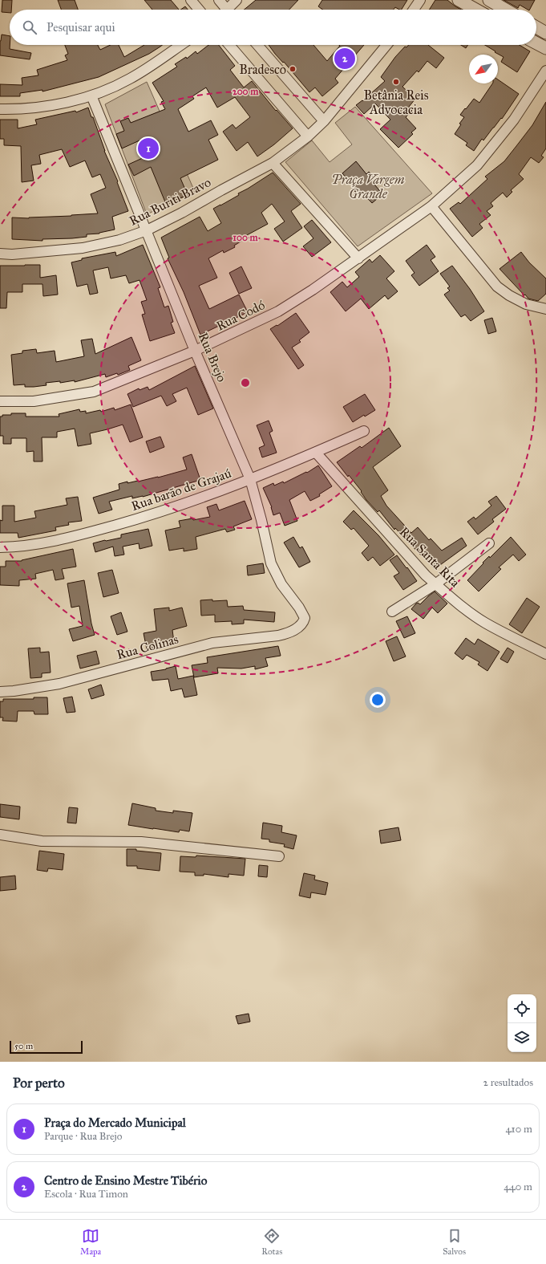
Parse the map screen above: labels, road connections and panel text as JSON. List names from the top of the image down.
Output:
{
  "streets": {
    "street": [
      "Rua Buriti Bravo",
      "Rua Codó",
      "Rua Brejo",
      "Rua barão de Grajaú",
      "Rua Santa Rita",
      "Rua Colinas"
    ]
  },
  "crossings": [
    ["Rua Buriti Bravo", "Rua Brejo"],
    ["Rua Codó", "Rua Brejo"],
    ["Rua Brejo", "Rua barão de Grajaú"],
    ["Rua Brejo", "Rua Colinas"],
    ["Rua barão de Grajaú", "Rua Santa Rita"]
  ],
  "parks": ["Praça Vargem Grande"],
  "places": ["Bradesco", "Betânia Reis Advocacia"],
  "scale_bar": "50 m",
  "north": "bottom left",
  "page": {
    "search": "Pesquisar aqui",
    "pins": ["2", "1"],
    "scale": "50 m",
    "heading": ["Por perto", "2 resultados"],
    "list": [
      {
        "mark": "1",
        "name": "Praça do Mercado Municipal",
        "note": "Parque · Rua Brejo",
        "value": "410 m"
      },
      {
        "mark": "2",
        "name": "Centro de Ensino Mestre Tibério",
        "note": "Escola · Rua Timon",
        "value": "440 m"
      }
    ],
    "nav": ["Mapa", "Rotas", "Salvos"]
  },
  "rings": ["200 m", "100 m"]
}
